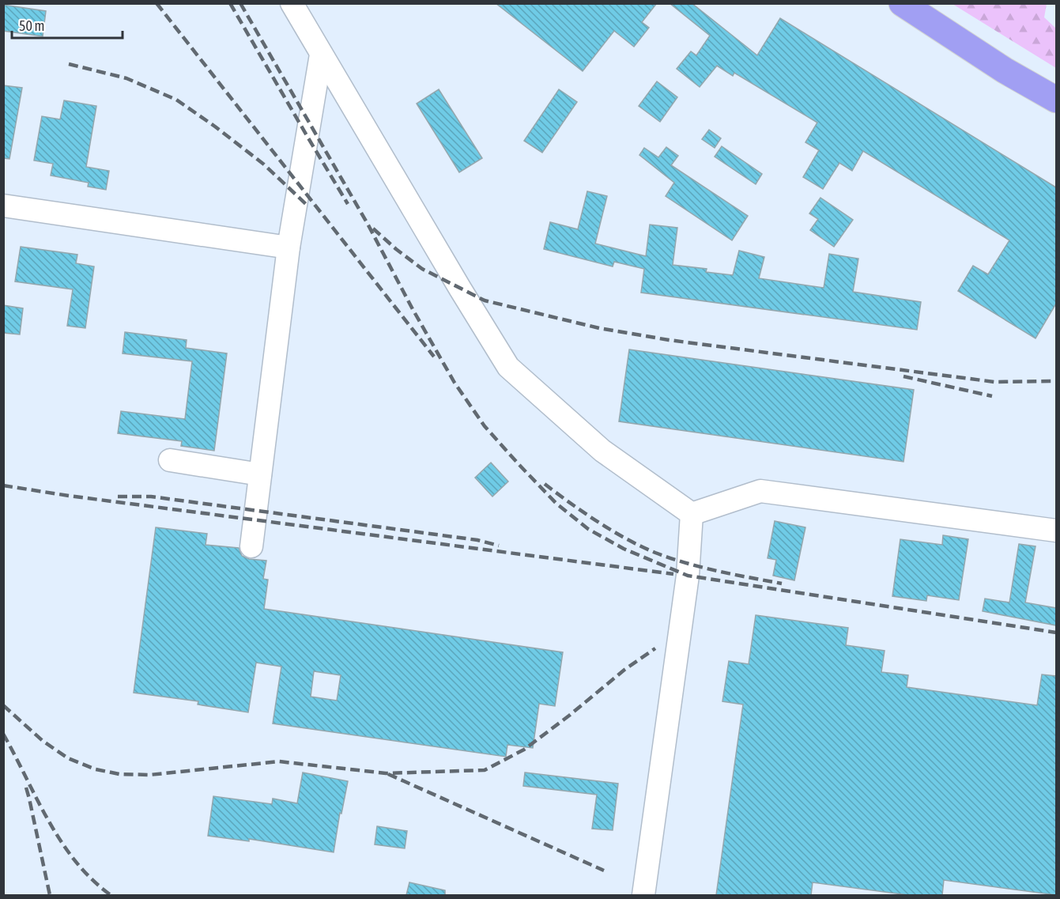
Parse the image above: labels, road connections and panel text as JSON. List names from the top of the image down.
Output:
{
  "scale_bar": "50 m"
}
